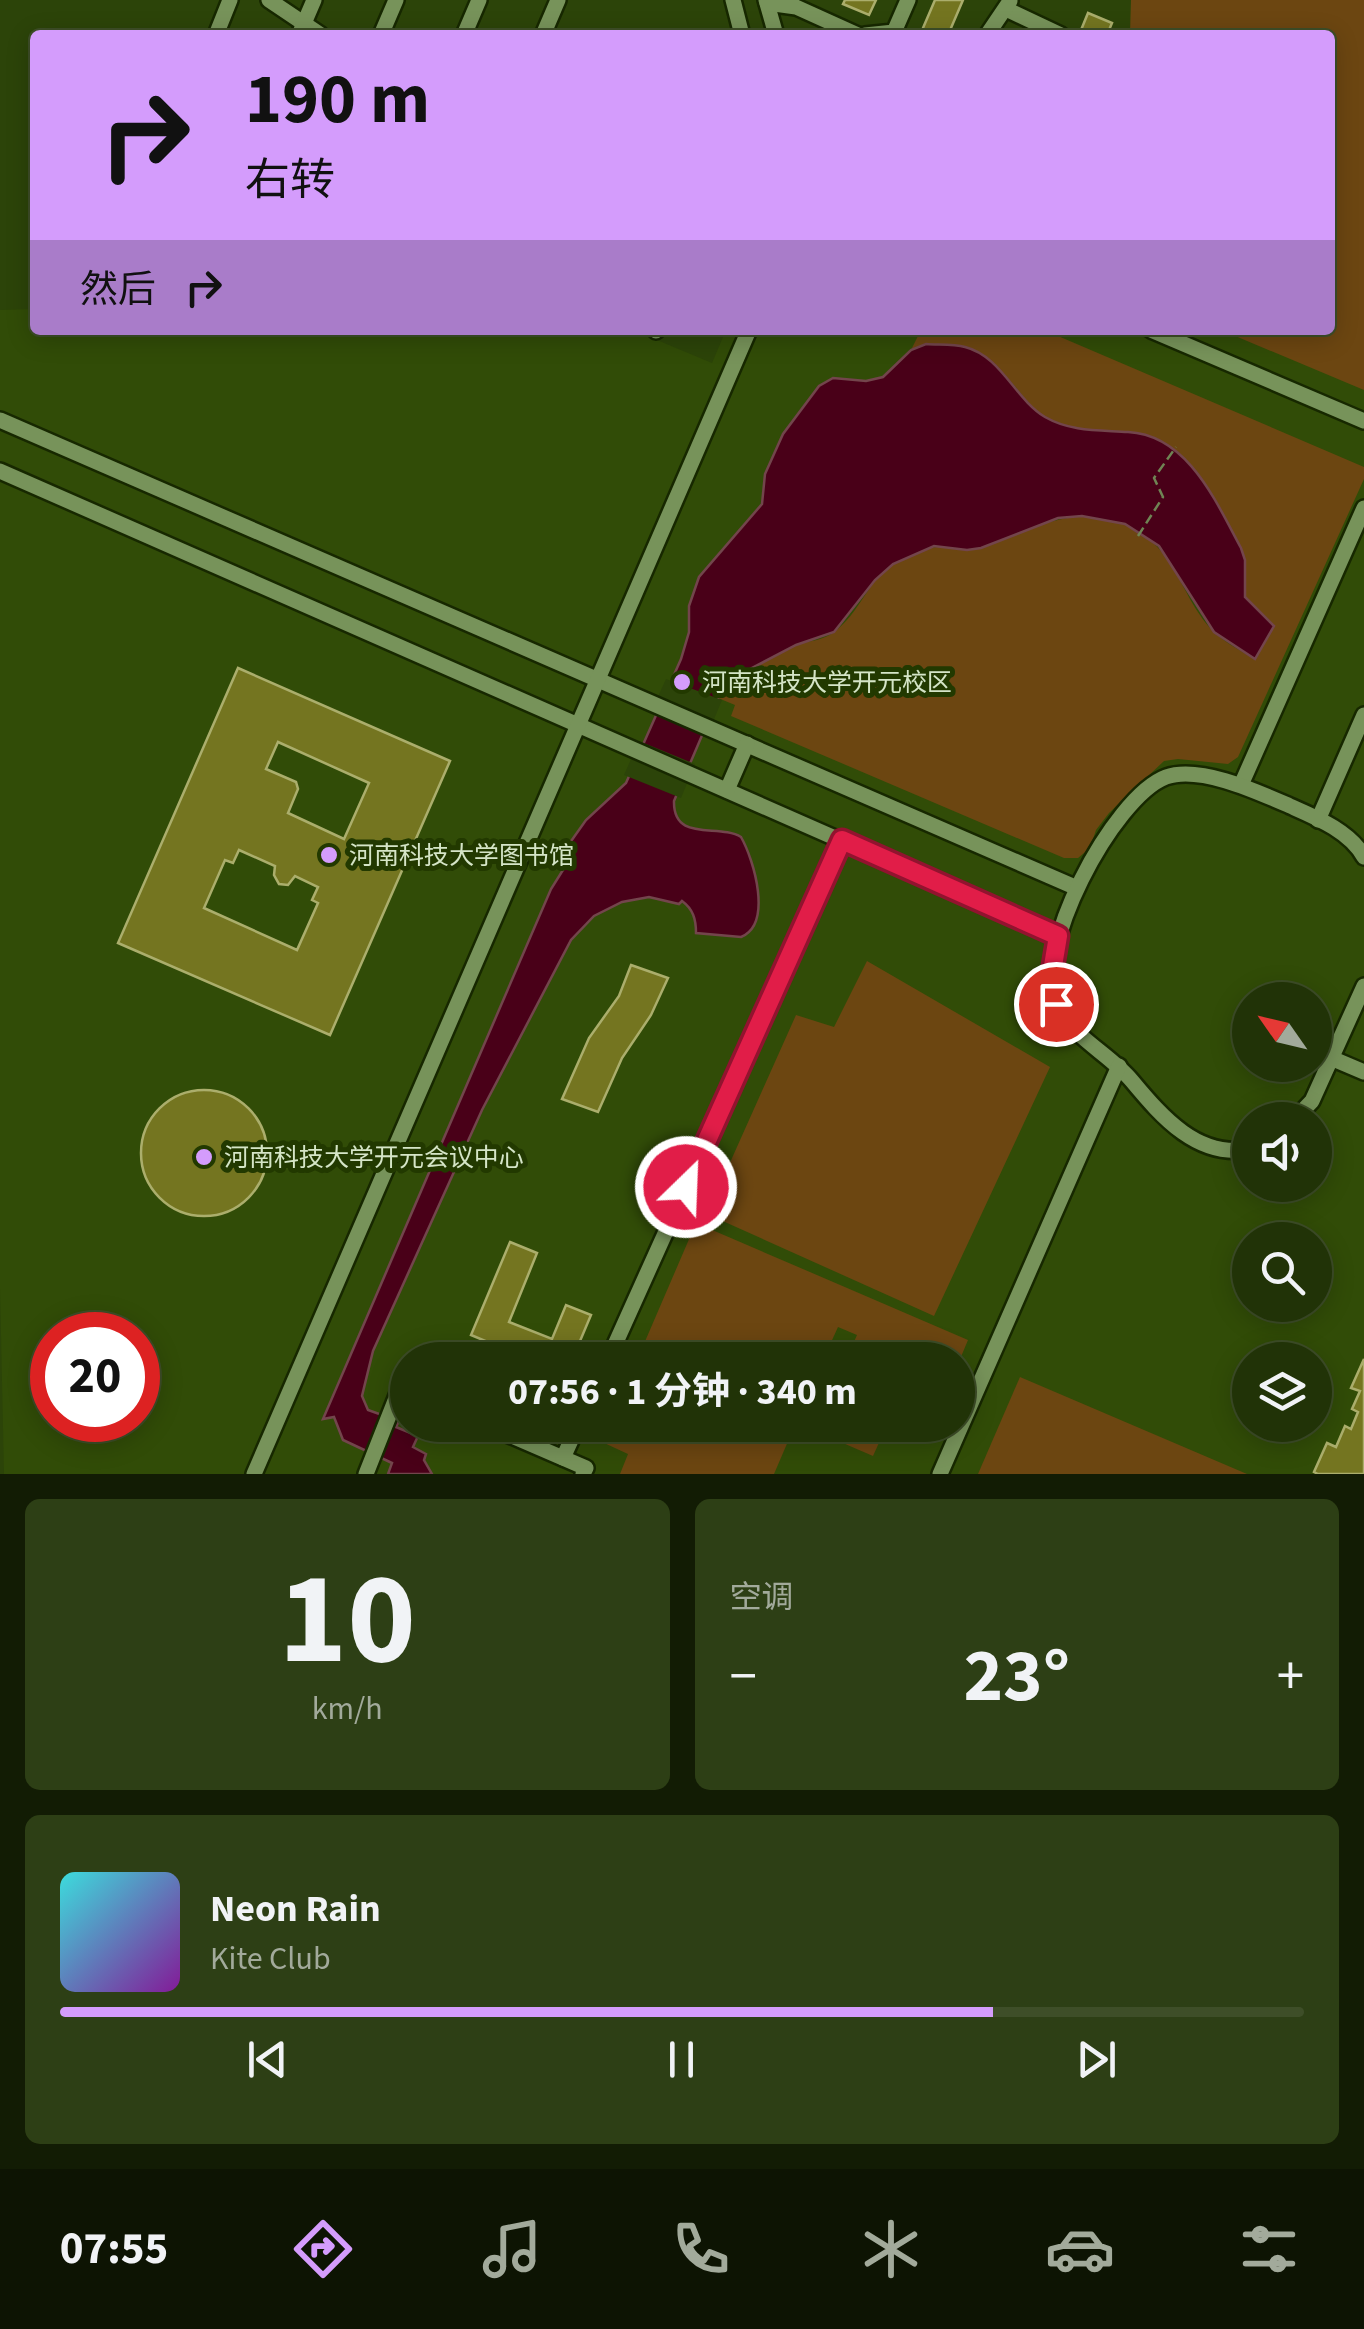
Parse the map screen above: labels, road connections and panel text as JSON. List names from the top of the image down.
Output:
{
  "places": ["河南科技大学开元校区", "河南科技大学图书馆", "河南科技大学开元会议中心"],
  "north": "top left",
  "page": {
    "turn": ["190 m", "右转"],
    "then": "然后",
    "limit": "20",
    "trip": "07:56 · 1 分钟 · 340 m",
    "tile": [
      ["10", "km/h"],
      "空调"
    ],
    "heat": ["−", "23°", "+"],
    "song": ["Neon Rain", "Kite Club"],
    "tabs": "07:55"
  }
}
